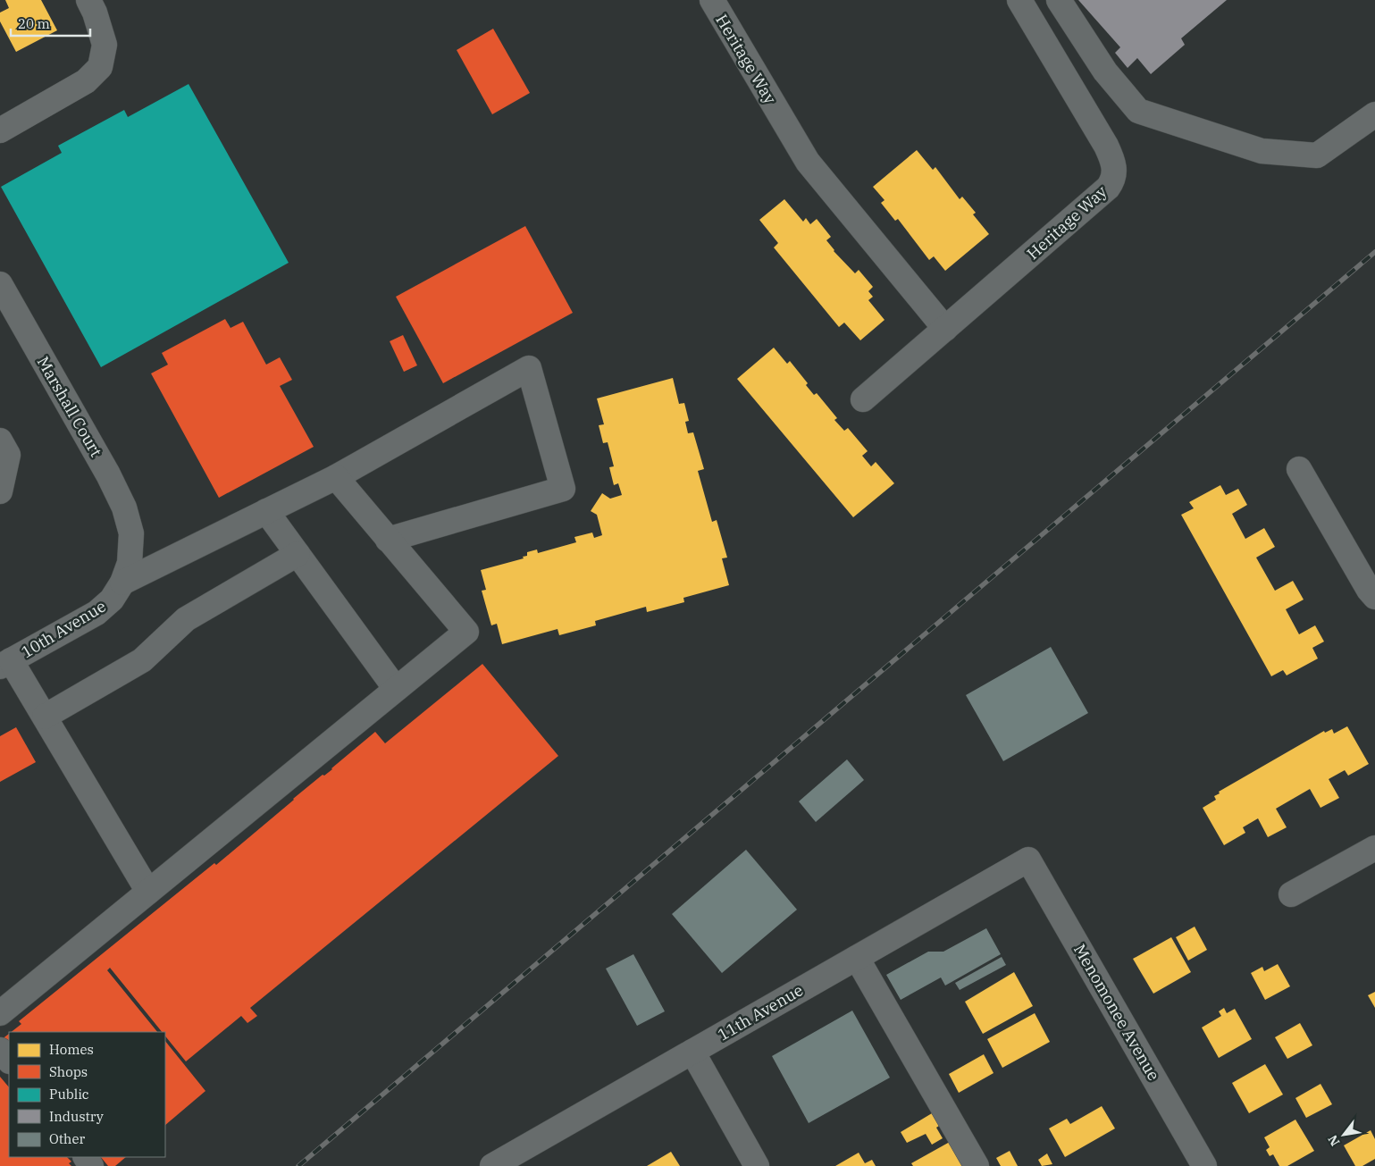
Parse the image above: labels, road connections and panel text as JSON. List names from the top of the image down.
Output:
{
  "streets": {
    "street": [
      "Heritage Way",
      "Marshall Court",
      "10th Avenue",
      "11th Avenue",
      "Menomonee Avenue"
    ]
  },
  "crossings": [
    ["Marshall Court", "10th Avenue"],
    ["11th Avenue", "Menomonee Avenue"]
  ],
  "legend": [
    "Homes",
    "Shops",
    "Public",
    "Industry",
    "Other"
  ],
  "scale_bar": "20 m",
  "north": "bottom left"
}
